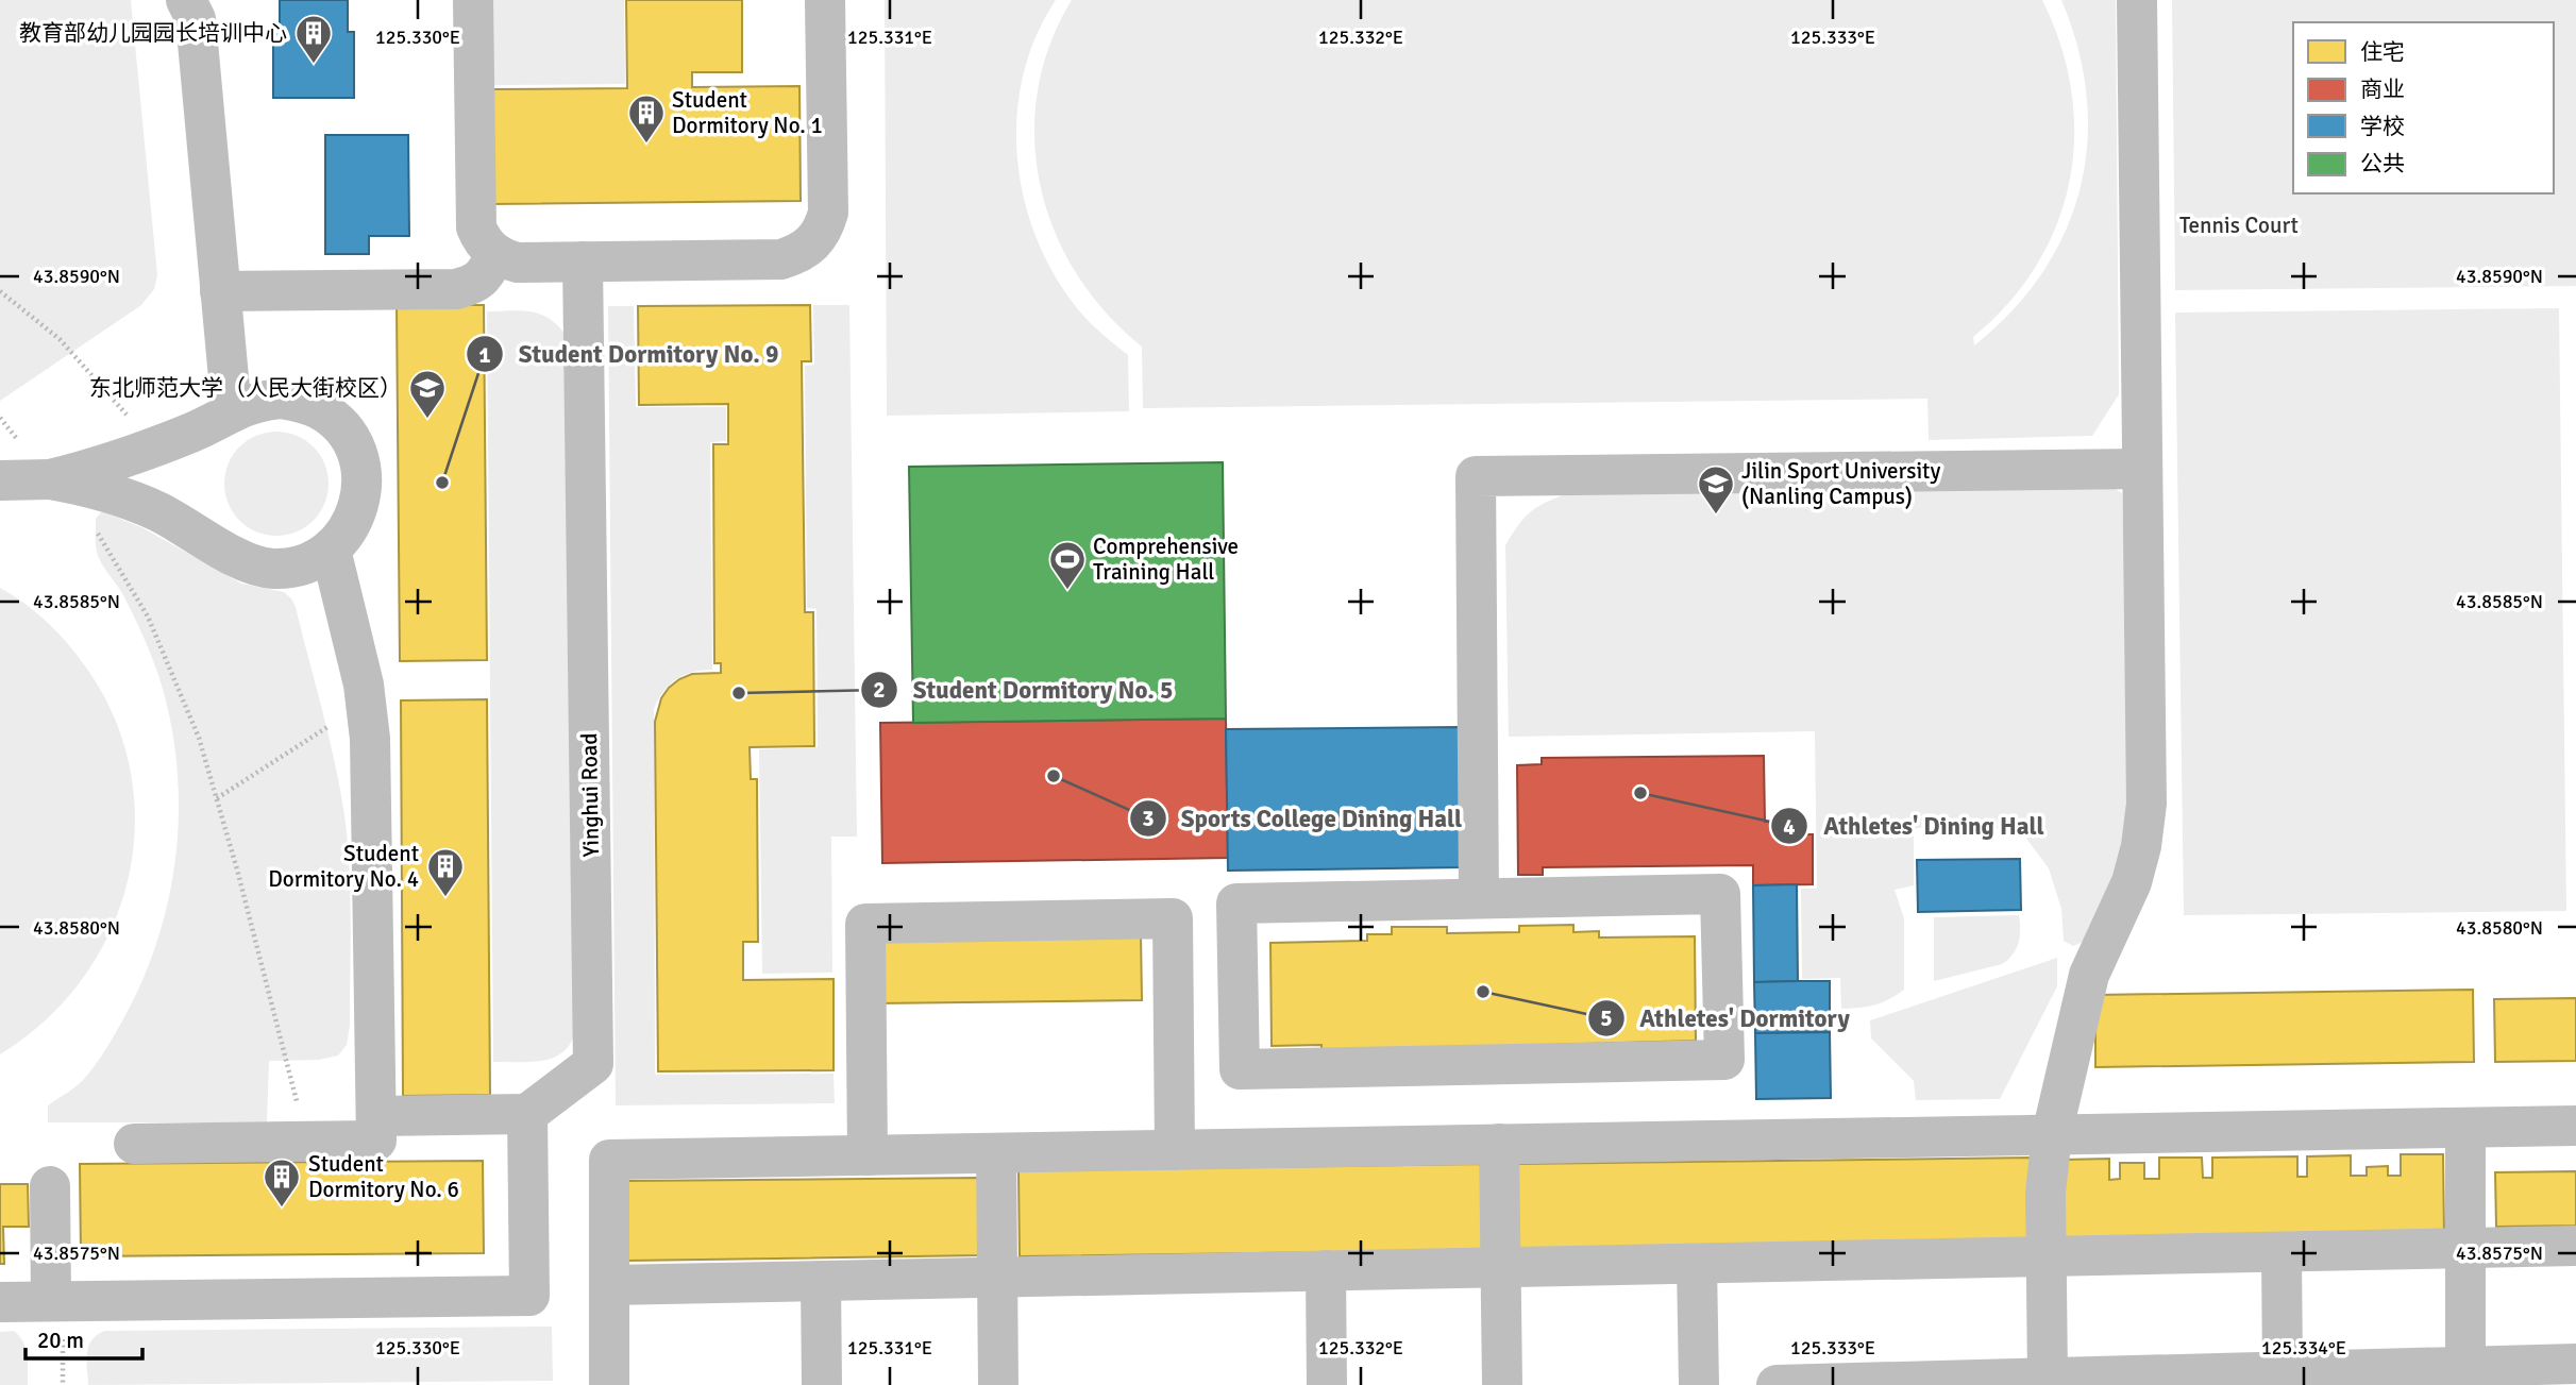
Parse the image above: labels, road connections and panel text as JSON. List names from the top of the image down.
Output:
{
  "streets": {
    "street": ["Yinghui Road"]
  },
  "parks": ["Tennis Court"],
  "places": {
    "building": [
      "教育部幼儿园园长培训中心",
      "Student Dormitory No. 1",
      "Student Dormitory No. 4",
      "Student Dormitory No. 6"
    ],
    "school or university": ["东北师范大学（人民大街校区）", "Jilin Sport University (Nanling Campus)"],
    "other": [
      "Student Dormitory No. 9",
      "Student Dormitory No. 5",
      "Sports College Dining Hall",
      "Athletes' Dining Hall",
      "Athletes' Dormitory"
    ],
    "sports": ["Comprehensive Training Hall"]
  },
  "legend": [
    "住宅",
    "商业",
    "学校",
    "公共"
  ],
  "scale_bar": "20 m",
  "coordinates": [
    "125.330°E",
    "125.331°E",
    "125.332°E",
    "125.333°E",
    "43.8590°N",
    "43.8585°N",
    "43.8580°N",
    "43.8575°N",
    "125.334°E"
  ]
}
